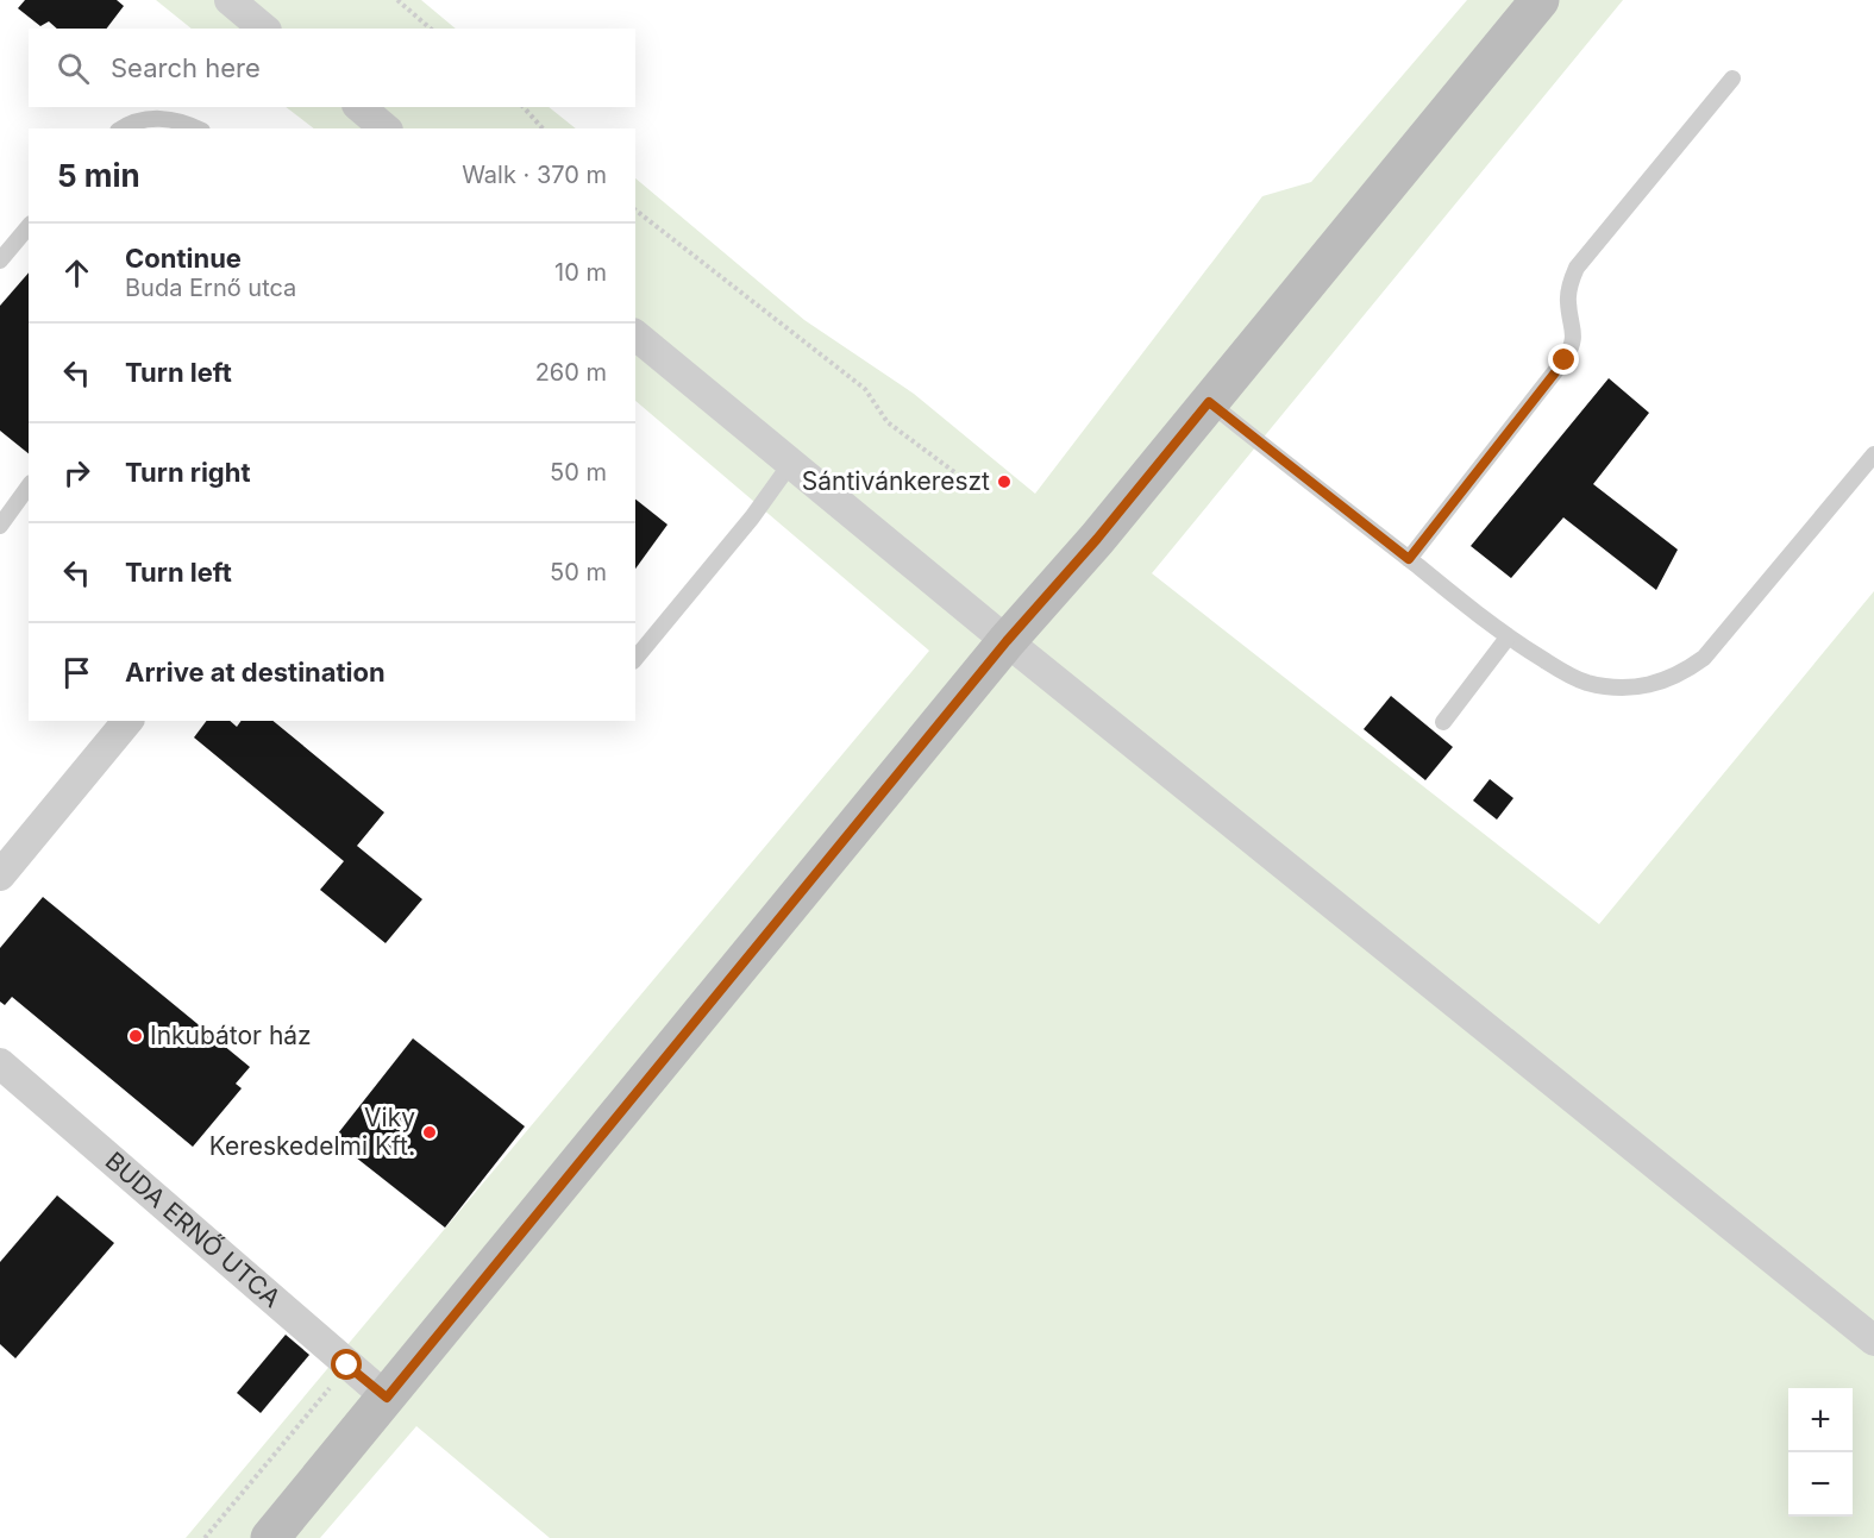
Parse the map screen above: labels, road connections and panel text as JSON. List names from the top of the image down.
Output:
{
  "streets": {
    "street": ["BUDA ERNŐ UTCA"]
  },
  "places": ["Sántivánkereszt", "Inkubátor ház", "Viky Kereskedelmi Kft."],
  "page": {
    "search": "Search here",
    "heading": ["5 min", "Walk · 370 m"],
    "list": [
      ["Continue", "Buda Ernő utca", "10 m"],
      ["Turn left", "260 m"],
      ["Turn right", "50 m"],
      ["Turn left", "50 m"],
      "Arrive at destination"
    ],
    "map_buttons": ["+", "−"]
  }
}
